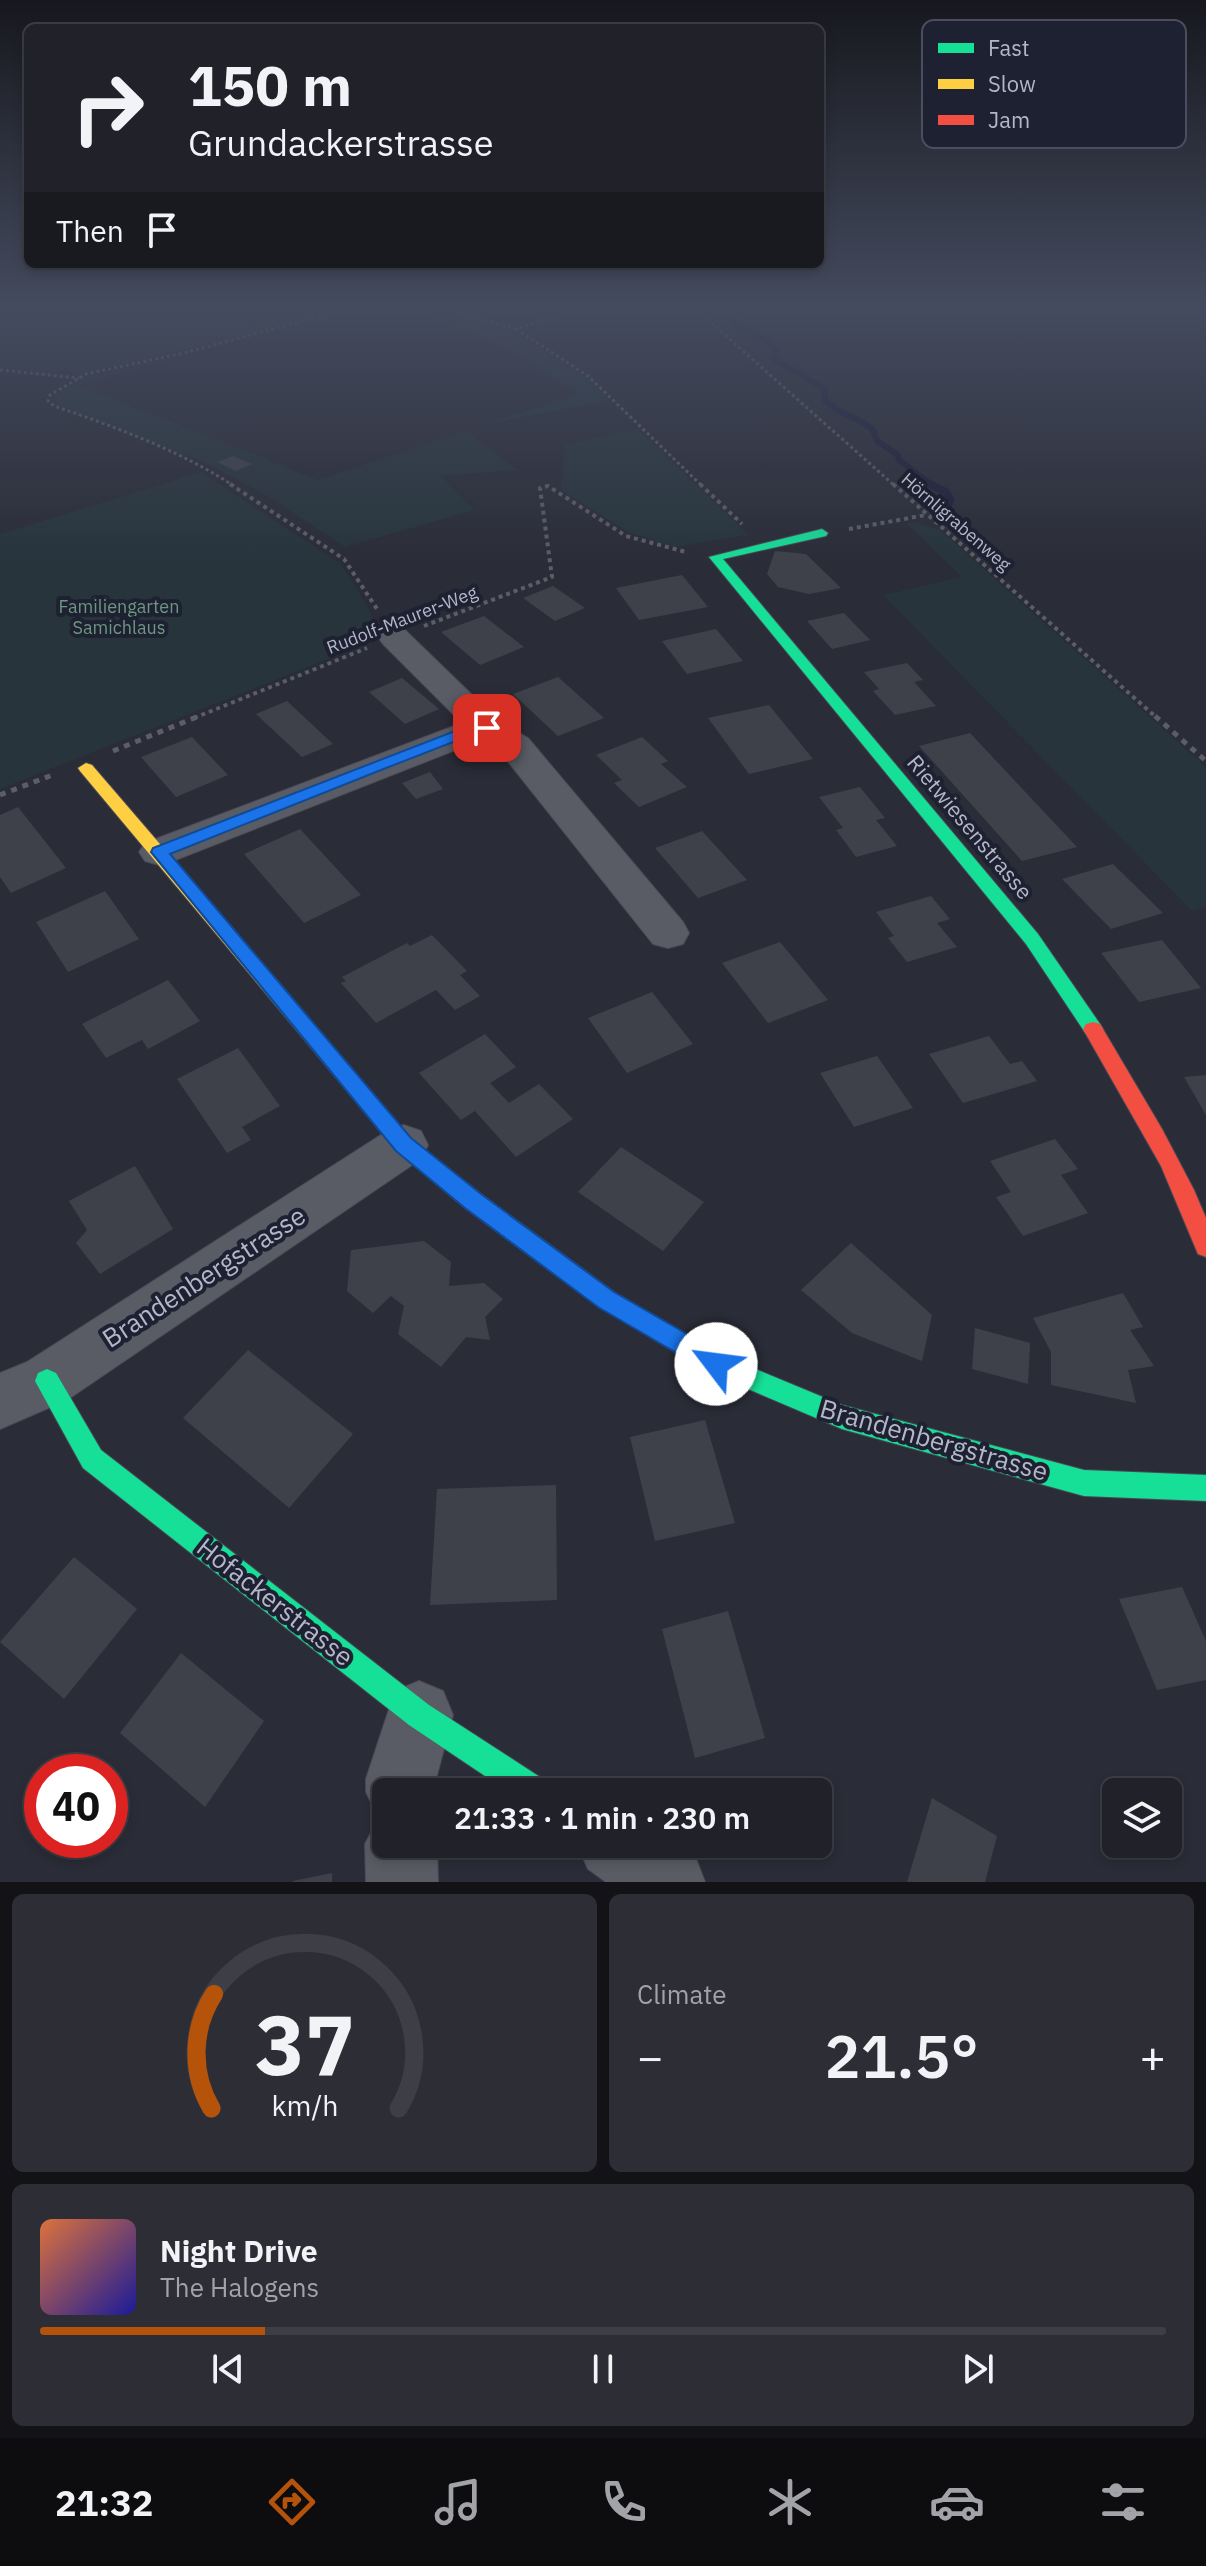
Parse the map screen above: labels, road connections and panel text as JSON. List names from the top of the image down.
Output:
{
  "streets": {
    "street": ["Rietwiesenstrasse", "Brandenbergstrasse", "Hofackerstrasse"],
    "path": ["Hörnligrabenweg", "Rudolf-Maurer-Weg"]
  },
  "crossings": [
    ["Rudolf-Maurer-Weg", "Rietwiesenstrasse"],
    ["Brandenbergstrasse", "Hofackerstrasse"]
  ],
  "parks": ["Familiengarten Samichlaus"],
  "legend": ["Fast", "Slow", "Jam"],
  "page": {
    "turn": ["150 m", "Grundackerstrasse"],
    "then": "Then",
    "limit": "40",
    "trip": "21:33 · 1 min · 230 m",
    "tile": "Climate",
    "heat": ["−", "21.5°", "+"],
    "song": ["Night Drive", "The Halogens"],
    "tabs": "21:32",
    "gauge": ["37", "km/h"]
  }
}
